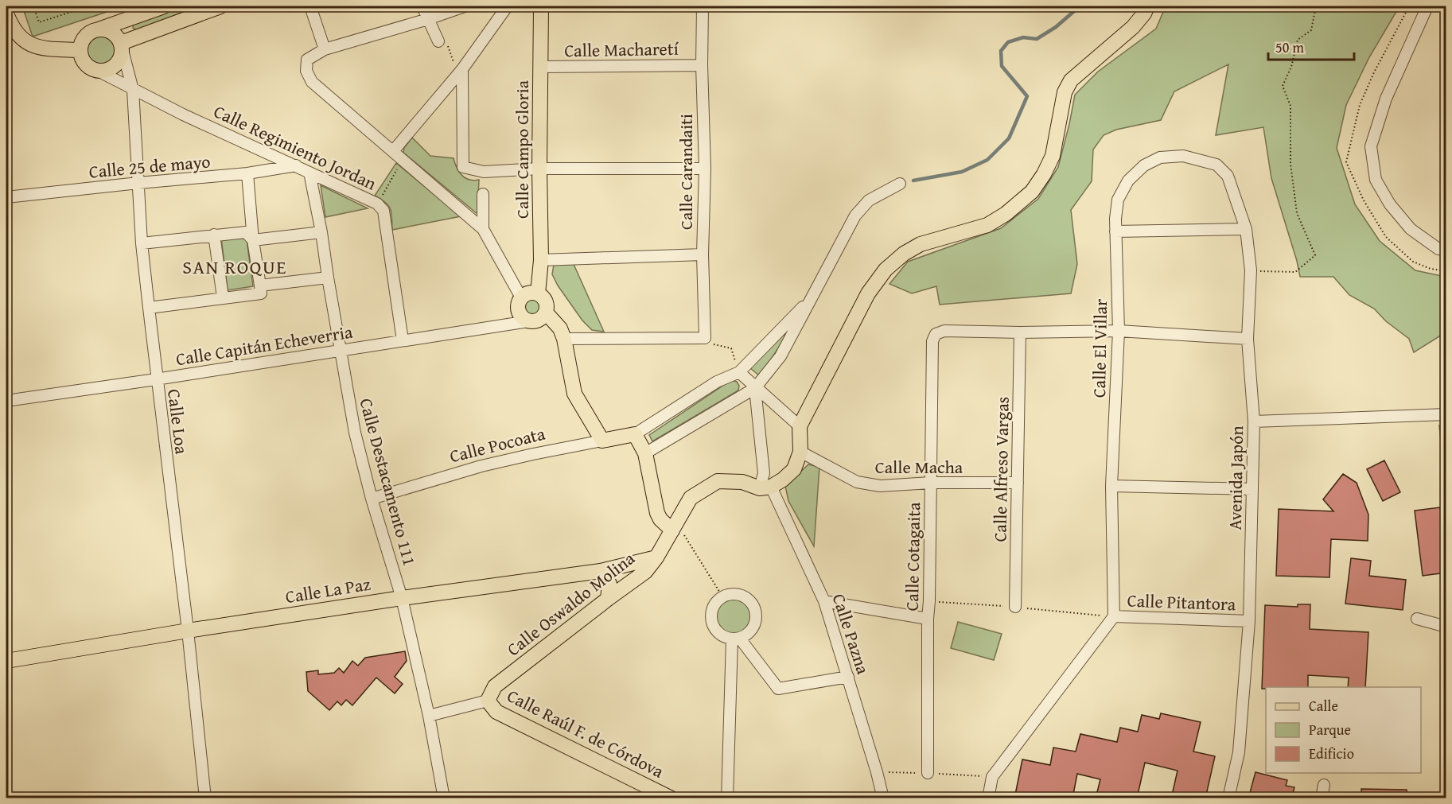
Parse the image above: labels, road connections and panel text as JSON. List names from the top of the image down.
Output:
{
  "streets": {
    "main road": [
      "Calle Campo Gloria",
      "Calle Pocoata",
      "Calle La Paz",
      "Calle Oswaldo Molina",
      "Calle Raúl F. de Córdova"
    ],
    "street": [
      "Calle Macharetí",
      "Calle Regimiento Jordan",
      "Calle 25 de mayo",
      "Calle Carandaiti",
      "Calle Capitán Echeverria",
      "Calle El Villar",
      "Calle Loa",
      "Calle Macha",
      "Calle Alfreso Vargas",
      "Avenida Japón",
      "Calle Destacamento 111",
      "Calle Cotagaita",
      "Calle Pitantora",
      "Calle Pazna"
    ]
  },
  "crossings": [
    ["Calle Macharetí", "Calle Campo Gloria"],
    ["Calle Macharetí", "Calle Carandaiti"],
    ["Calle Regimiento Jordan", "Calle 25 de mayo"],
    ["Calle Regimiento Jordan", "Calle Capitán Echeverria"],
    ["Calle Regimiento Jordan", "Calle Loa"],
    ["Calle Regimiento Jordan", "Calle Destacamento 111"],
    ["Calle Campo Gloria", "Calle Capitán Echeverria"],
    ["Calle 25 de mayo", "Calle Loa"],
    ["Calle Capitán Echeverria", "Calle Loa"],
    ["Calle Capitán Echeverria", "Calle Destacamento 111"],
    ["Calle El Villar", "Avenida Japón"],
    ["Calle El Villar", "Calle Pitantora"],
    ["Calle Loa", "Calle La Paz"],
    ["Calle Pocoata", "Calle Destacamento 111"],
    ["Calle Macha", "Calle Alfreso Vargas"],
    ["Calle Macha", "Calle Cotagaita"],
    ["Calle Alfreso Vargas", "Calle Cotagaita"],
    ["Avenida Japón", "Calle Pitantora"],
    ["Calle Destacamento 111", "Calle La Paz"],
    ["Calle Destacamento 111", "Calle Raúl F. de Córdova"],
    ["Calle La Paz", "Calle Oswaldo Molina"],
    ["Calle Oswaldo Molina", "Calle Pazna"],
    ["Calle Oswaldo Molina", "Calle Raúl F. de Córdova"]
  ],
  "districts": ["SAN ROQUE"],
  "legend": ["Calle", "Parque", "Edificio"],
  "scale_bar": "50 m"
}
